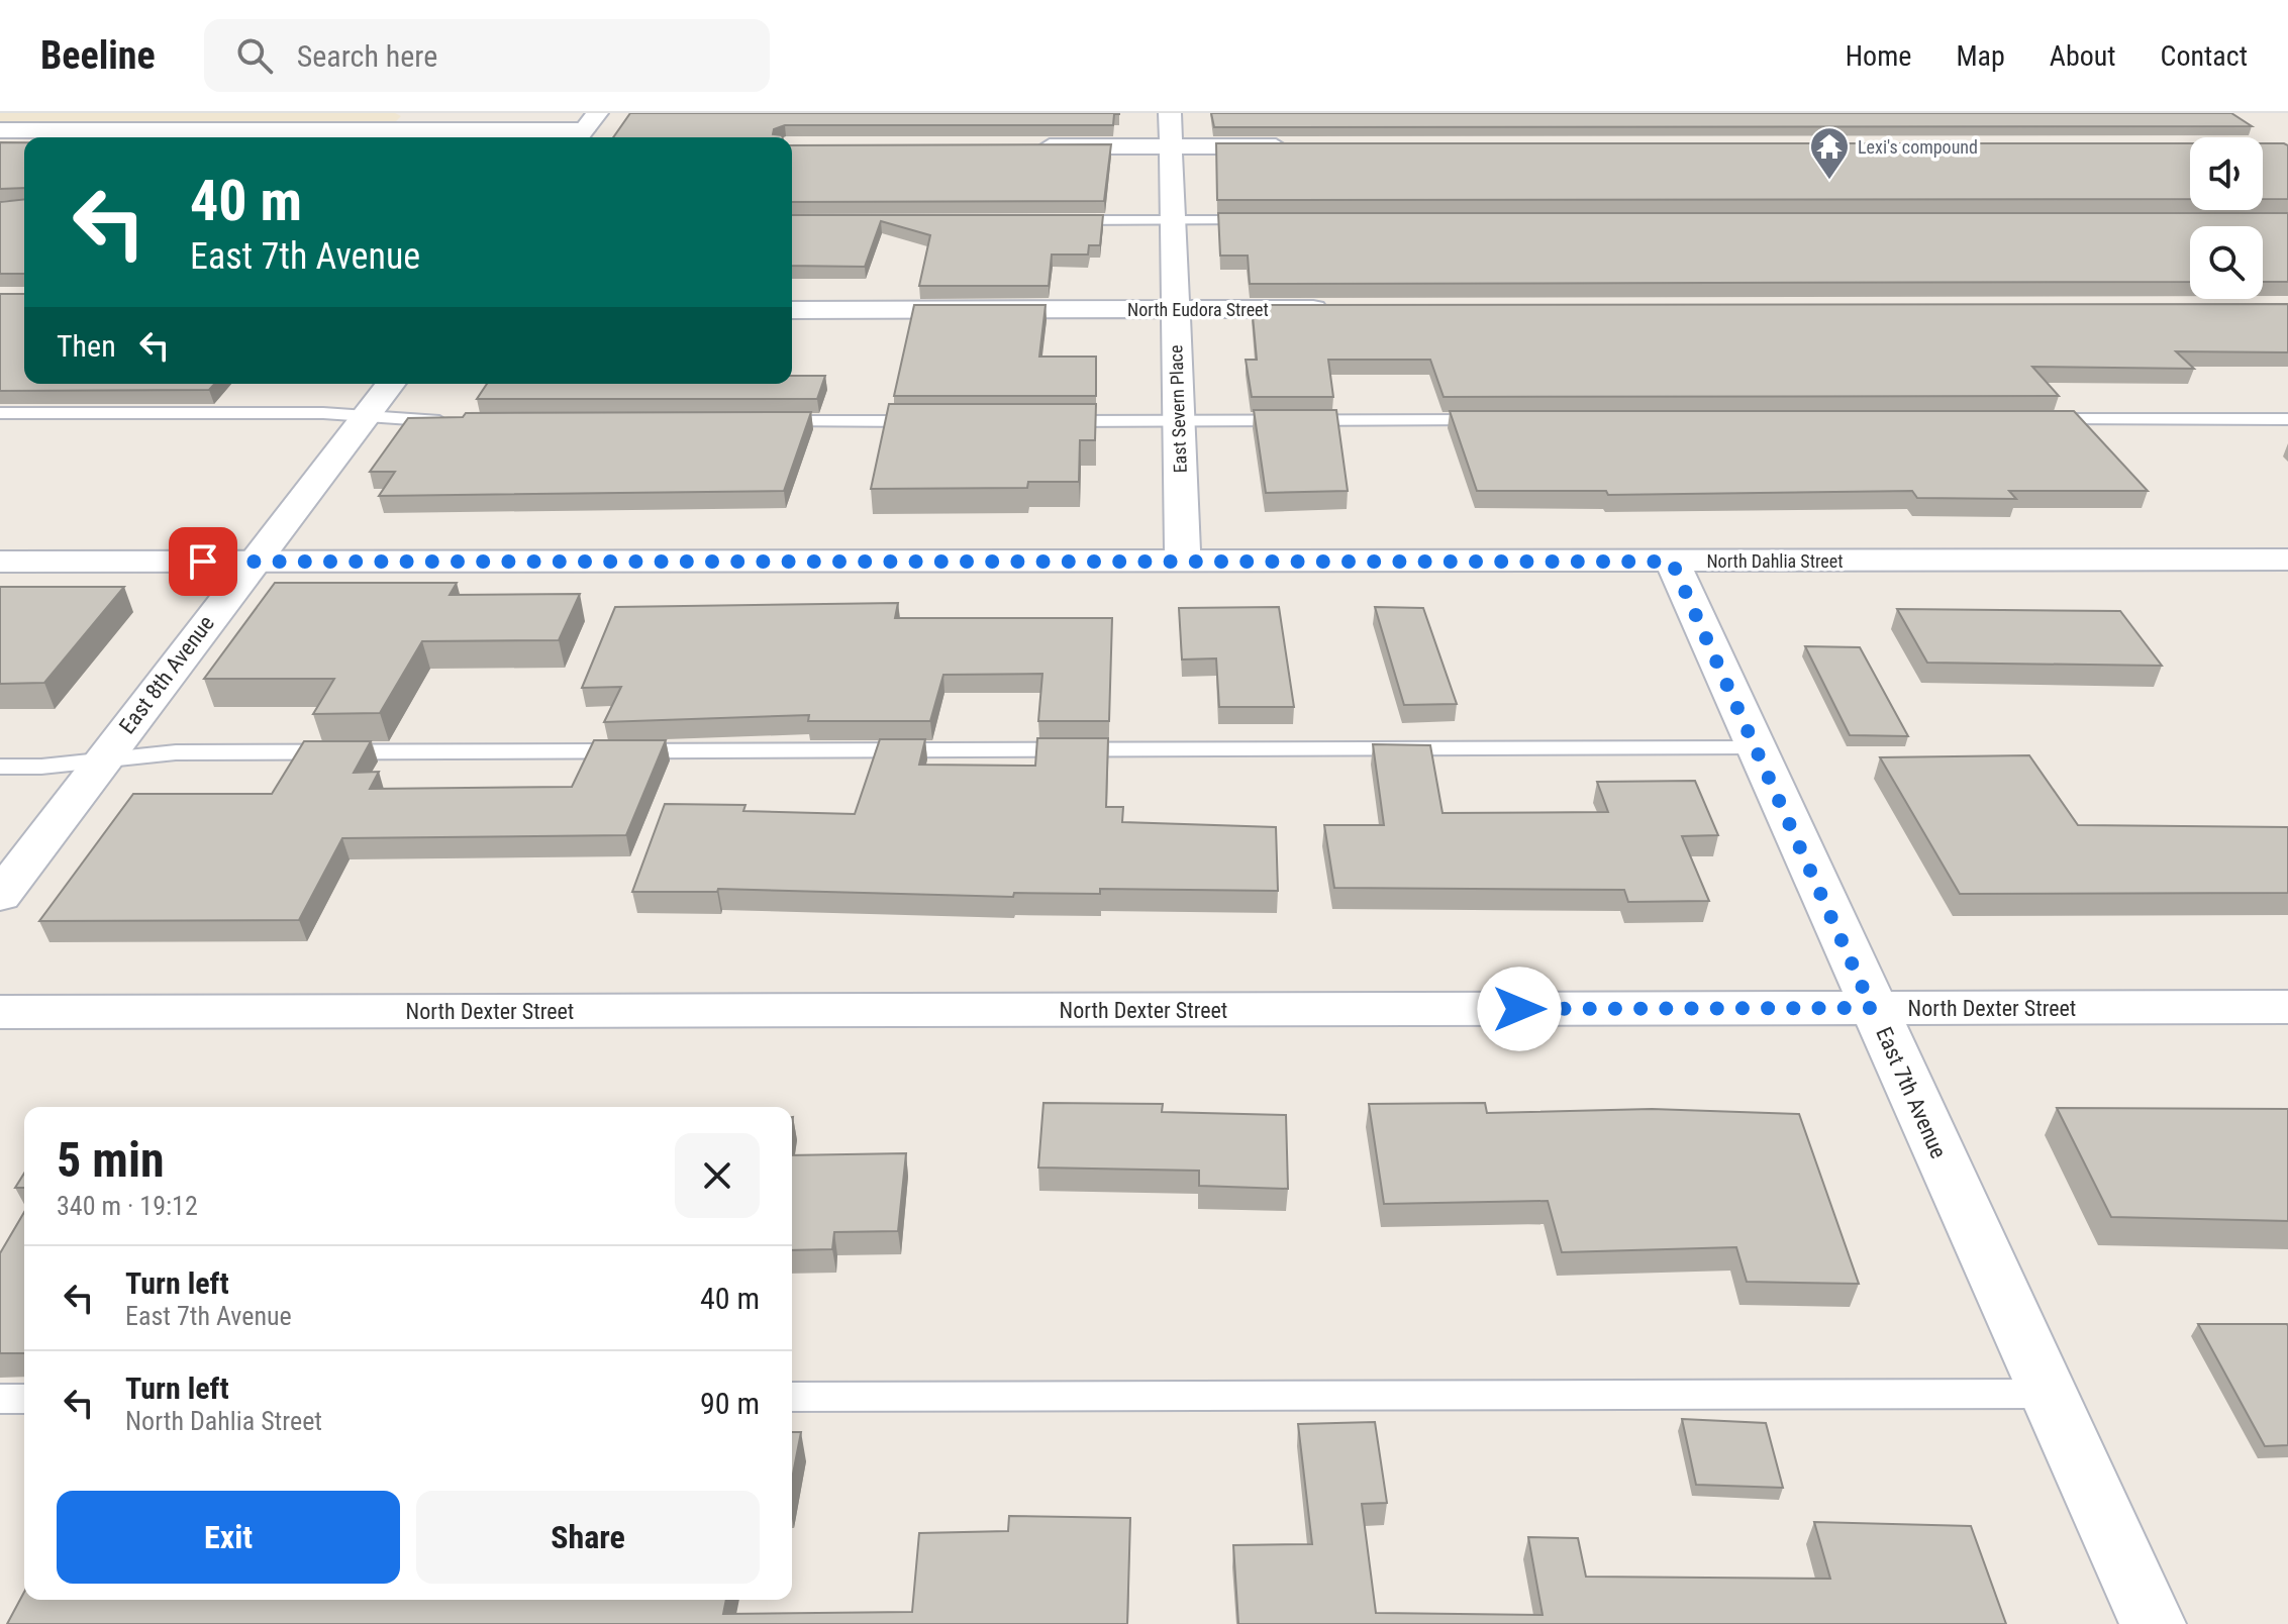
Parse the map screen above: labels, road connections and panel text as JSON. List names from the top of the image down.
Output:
{
  "streets": {
    "street": [
      "North Eudora Street",
      "East Severn Place",
      "North Dahlia Street",
      "East 8th Avenue",
      "North Dexter Street",
      "East 7th Avenue"
    ]
  },
  "crossings": [
    ["North Eudora Street", "East Severn Place"],
    ["East Severn Place", "North Dahlia Street"],
    ["North Dahlia Street", "East 8th Avenue"],
    ["North Dahlia Street", "East 7th Avenue"],
    ["North Dexter Street", "East 7th Avenue"]
  ],
  "places": {
    "temple": ["Lexi's compound"]
  },
  "page": {
    "header": "Beeline",
    "search": "Search here",
    "nav": [
      "Home",
      "Map",
      "About",
      "Contact"
    ],
    "turn": ["40 m", "East 7th Avenue"],
    "then": "Then",
    "heading": ["5 min", "340 m · 19:12"],
    "list": [
      {
        "name": "Turn left",
        "note": "East 7th Avenue",
        "value": "40 m"
      },
      {
        "name": "Turn left",
        "note": "North Dahlia Street",
        "value": "90 m"
      }
    ],
    "buttons": ["Exit", "Share"]
  }
}
